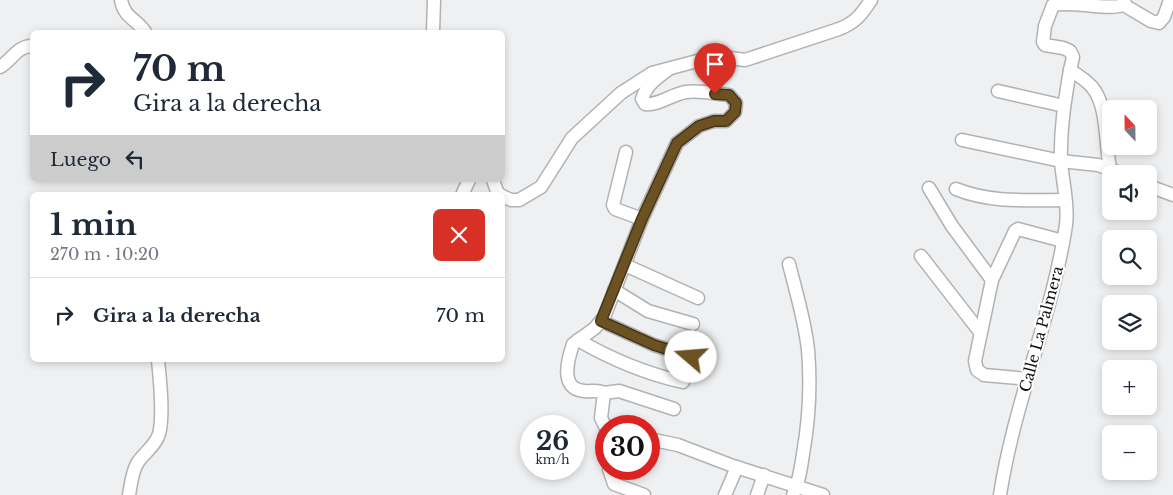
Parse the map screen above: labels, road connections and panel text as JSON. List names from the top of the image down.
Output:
{
  "streets": {
    "street": ["Calle La Palmera"]
  },
  "north": "top",
  "page": {
    "turn": ["70 m", "Gira a la derecha"],
    "map_buttons": ["+", "−"],
    "then": "Luego",
    "heading": ["1 min", "270 m · 10:20"],
    "list": [
      {
        "name": "Gira a la derecha",
        "value": "70 m"
      }
    ],
    "speed": "26 km/h",
    "limit": "30"
  }
}
